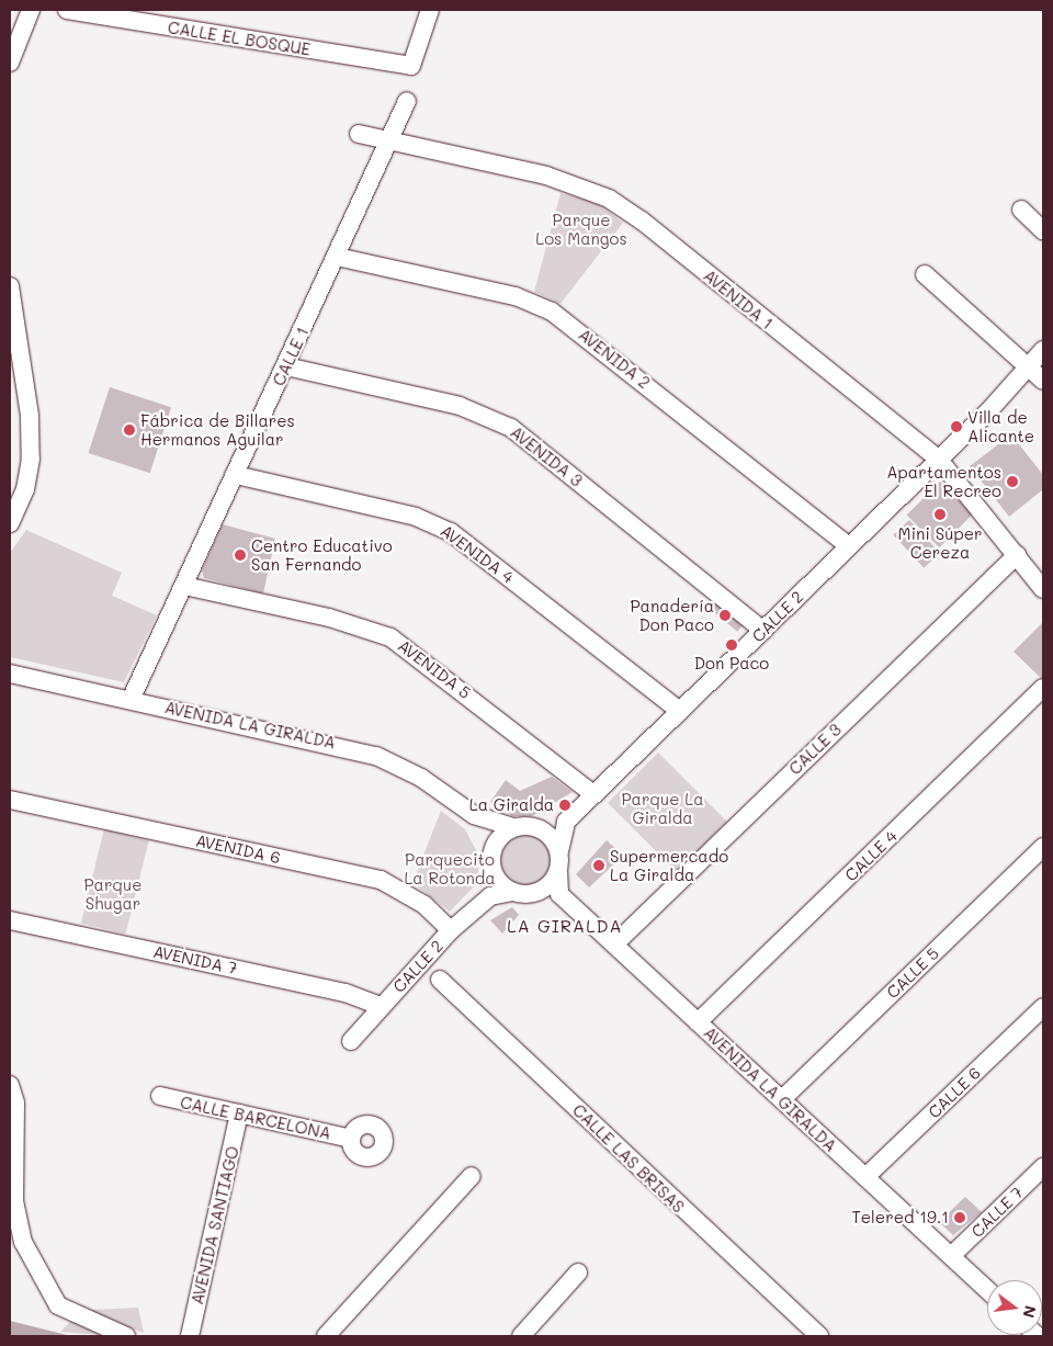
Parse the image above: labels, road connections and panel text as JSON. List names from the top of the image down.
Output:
{
  "streets": {
    "street": [
      "CALLE EL BOSQUE",
      "AVENIDA 1",
      "CALLE 1",
      "AVENIDA 2",
      "AVENIDA 3",
      "AVENIDA 4",
      "CALLE 2",
      "AVENIDA 5",
      "AVENIDA LA GIRALDA",
      "CALLE 3",
      "AVENIDA 6",
      "CALLE 4",
      "AVENIDA 7",
      "CALLE 5",
      "CALLE 6",
      "CALLE BARCELONA",
      "CALLE LAS BRISAS",
      "CALLE 7",
      "AVENIDA SANTIAGO"
    ]
  },
  "crossings": [
    ["AVENIDA 1", "CALLE 1"],
    ["AVENIDA 1", "CALLE 2"],
    ["AVENIDA 1", "CALLE 3"],
    ["CALLE 1", "AVENIDA 2"],
    ["CALLE 1", "AVENIDA 3"],
    ["CALLE 1", "AVENIDA 4"],
    ["CALLE 1", "AVENIDA 5"],
    ["CALLE 1", "AVENIDA LA GIRALDA"],
    ["AVENIDA 2", "CALLE 2"],
    ["AVENIDA 3", "CALLE 2"],
    ["AVENIDA 4", "CALLE 2"],
    ["CALLE 2", "AVENIDA 5"],
    ["CALLE 2", "AVENIDA 6"],
    ["CALLE 2", "AVENIDA 7"],
    ["AVENIDA LA GIRALDA", "CALLE 3"],
    ["AVENIDA LA GIRALDA", "CALLE 4"],
    ["AVENIDA LA GIRALDA", "CALLE 5"],
    ["AVENIDA LA GIRALDA", "CALLE 6"],
    ["AVENIDA LA GIRALDA", "CALLE 7"],
    ["CALLE BARCELONA", "AVENIDA SANTIAGO"]
  ],
  "districts": ["LA GIRALDA"],
  "parks": [
    "Parque Los Mangos",
    "Parque La Giralda",
    "Parquecito La Rotonda",
    "Parque Shugar"
  ],
  "places": [
    "Villa de Alicante",
    "Fábrica de Billares Hermanos Aguilar",
    "Apartamentos El Recreo",
    "Mini Súper Cereza",
    "Centro Educativo San Fernando",
    "Panadería Don Paco",
    "Don Paco",
    "La Giralda",
    "Supermercado La Giralda",
    "Telered 19.1"
  ],
  "north": "right"
}
